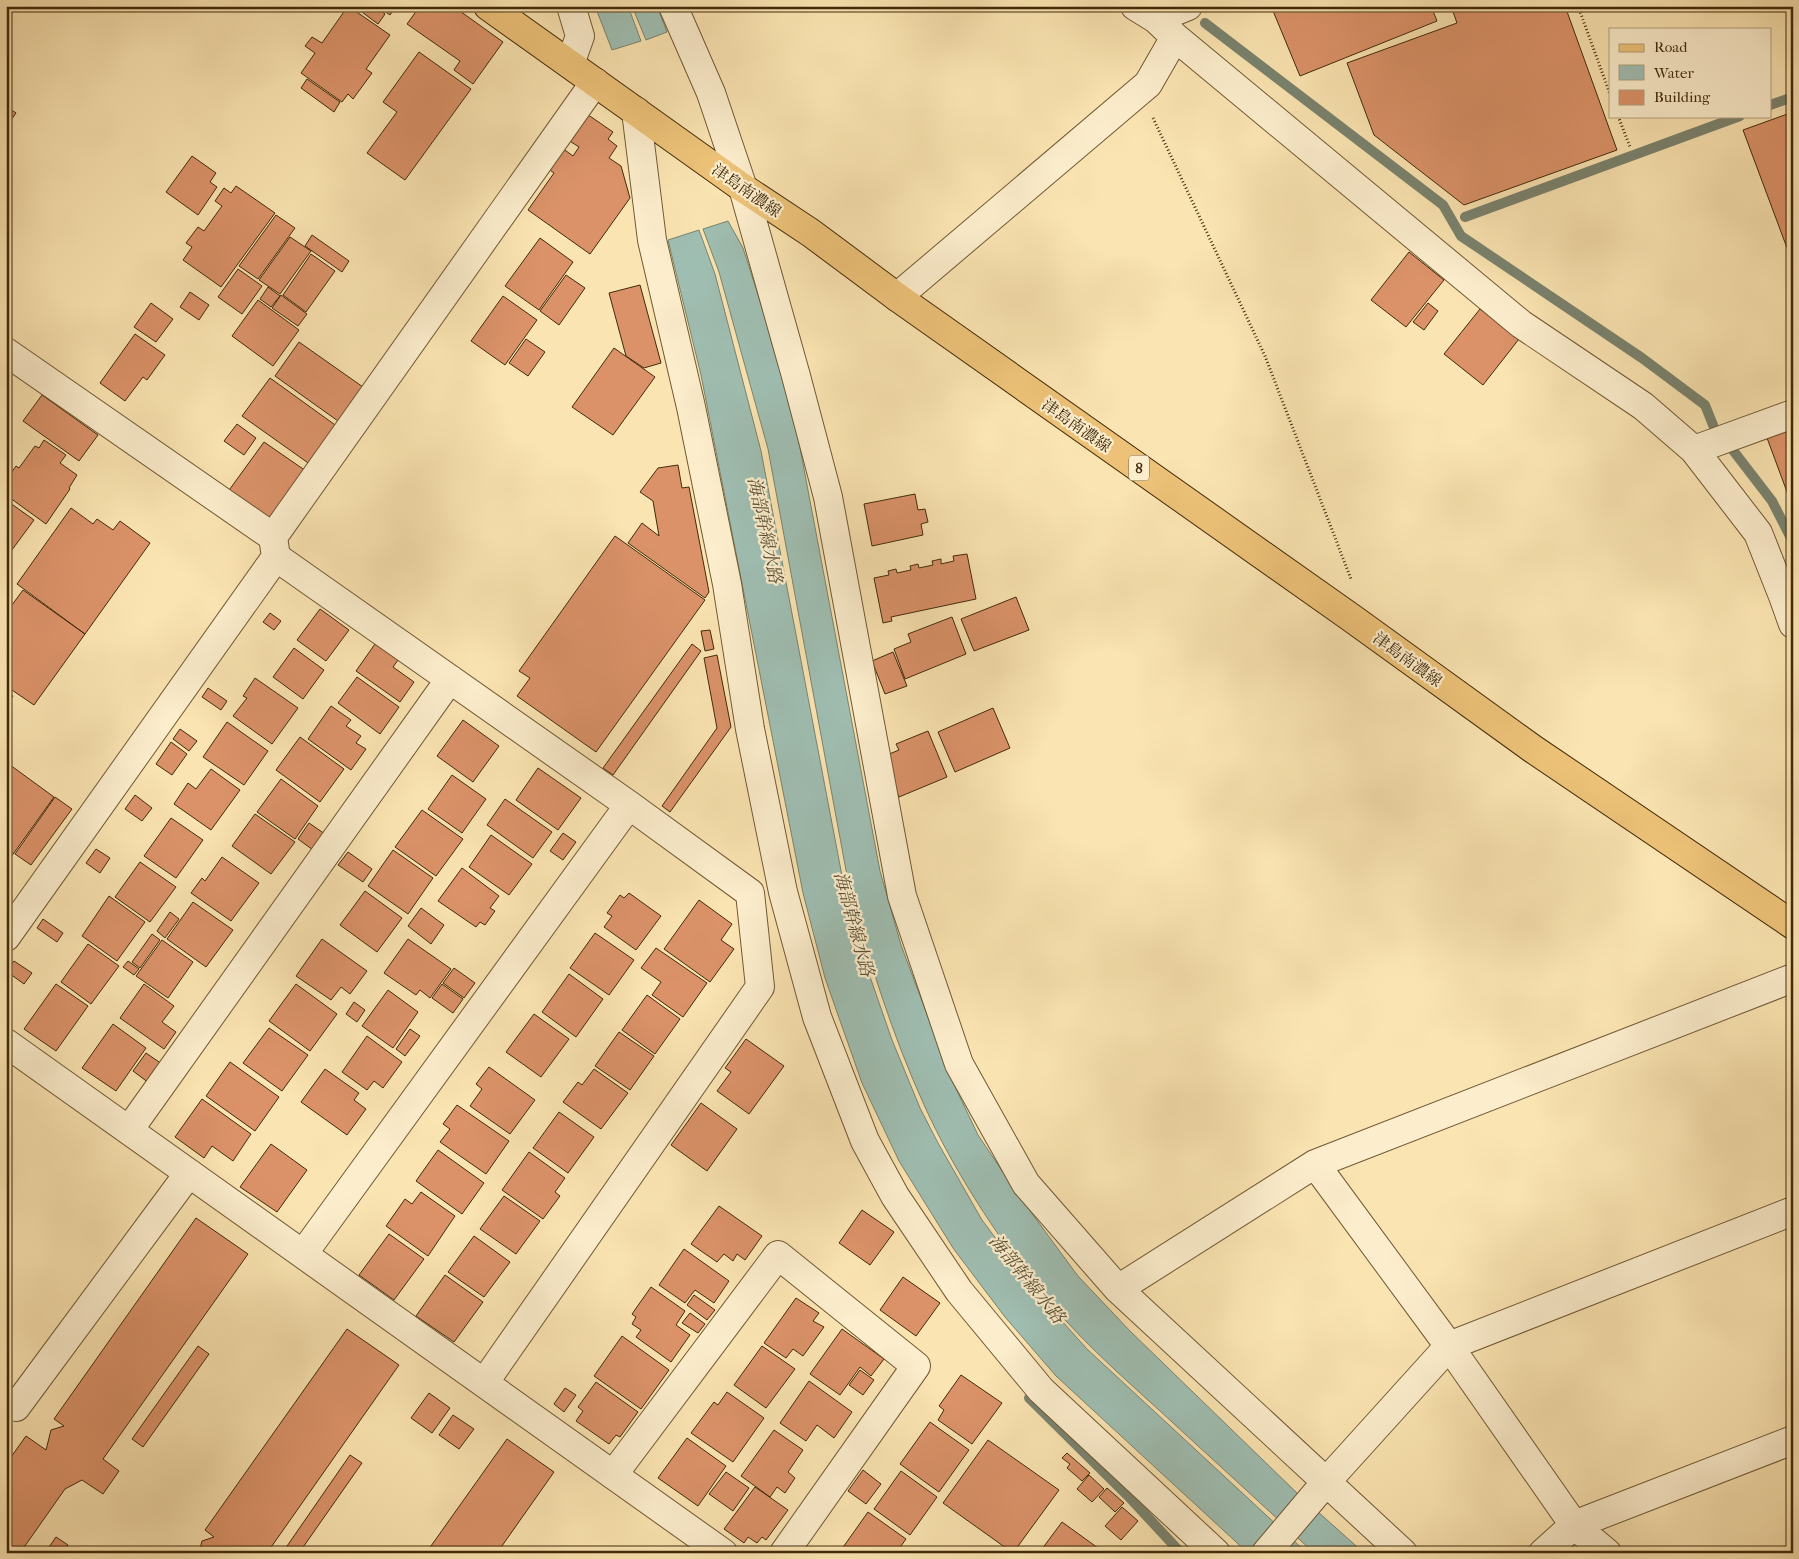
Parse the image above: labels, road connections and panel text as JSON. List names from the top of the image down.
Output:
{
  "streets": {
    "main road": ["津島南濃線", "8"]
  },
  "water": ["海部幹線水路"],
  "legend": ["Road", "Water", "Building"]
}
